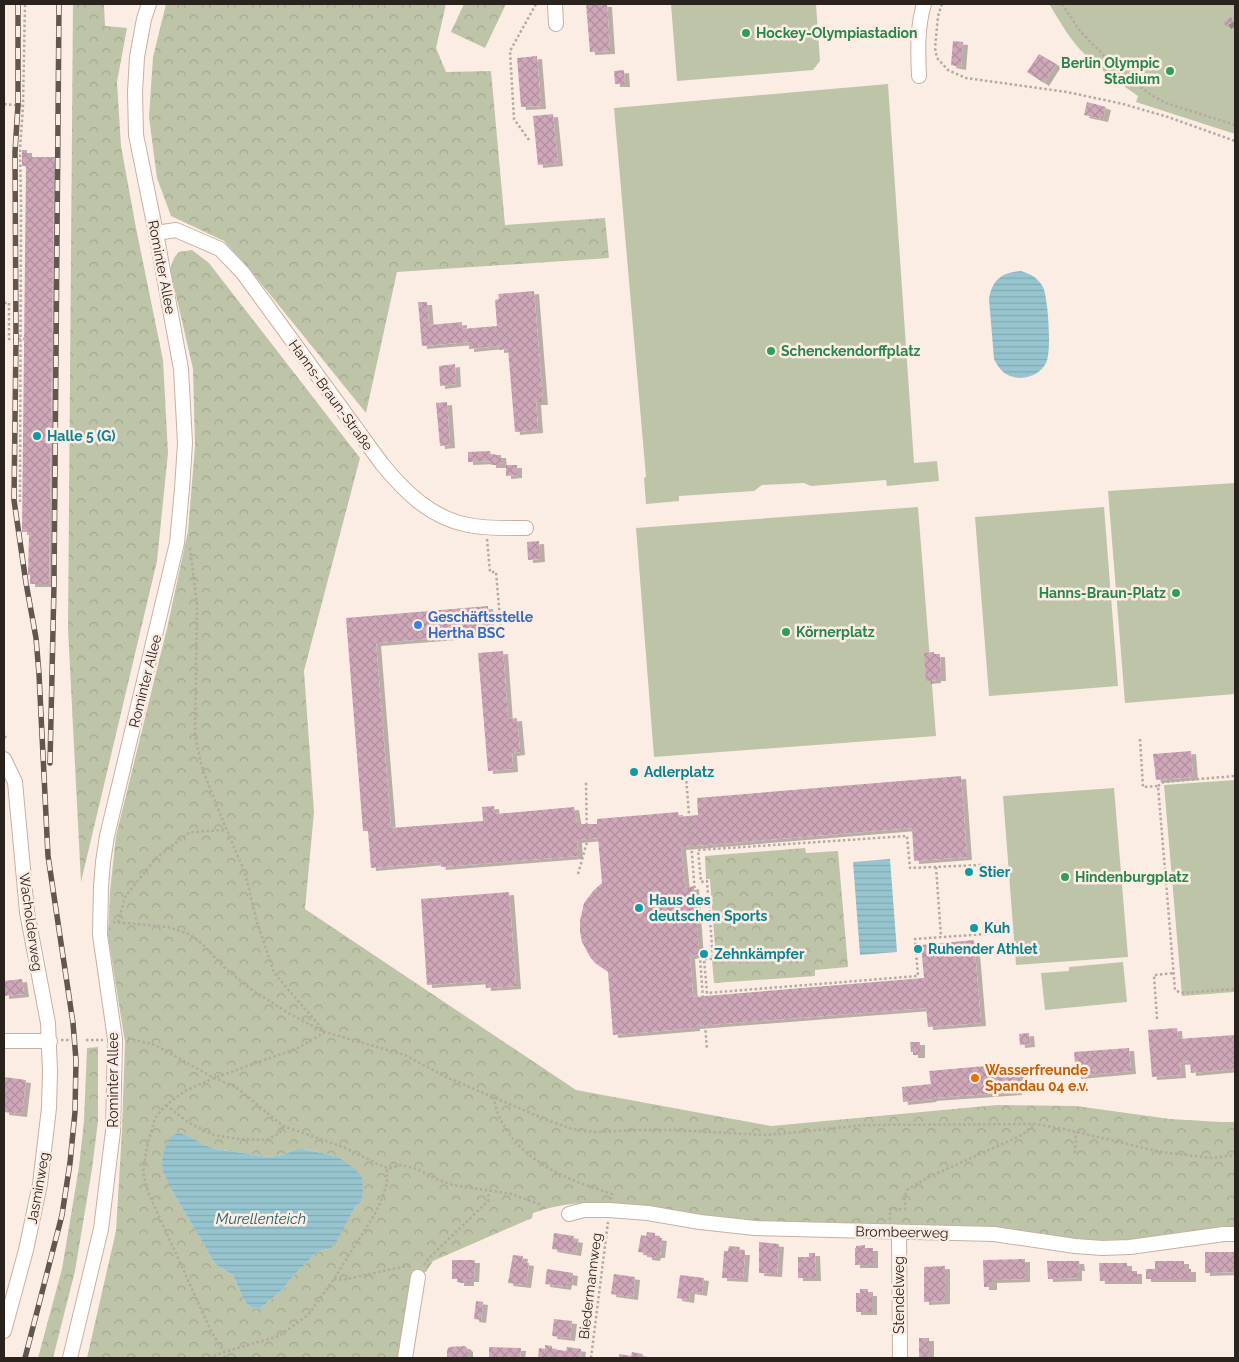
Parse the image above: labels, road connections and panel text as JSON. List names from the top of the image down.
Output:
{
  "streets": {
    "street": [
      "Rominter Allee",
      "Hanns-Braun-Straße",
      "Wacholderweg",
      "Jasminweg",
      "Brombeerweg",
      "Stendelweg"
    ],
    "path": ["Biedermannweg"]
  },
  "crossings": [
    ["Rominter Allee", "Hanns-Braun-Straße"],
    ["Wacholderweg", "Jasminweg"],
    ["Brombeerweg", "Stendelweg"]
  ],
  "water": ["Murellenteich"],
  "places": [
    "Hockey-Olympiastadion",
    "Berlin Olympic Stadium",
    "Schenckendorffplatz",
    "Halle 5 (G)",
    "Hanns-Braun-Platz",
    "Geschäftsstelle Hertha BSC",
    "Körnerplatz",
    "Adlerplatz",
    "Stier",
    "Hindenburgplatz",
    "Haus des deutschen Sports",
    "Kuh",
    "Ruhender Athlet",
    "Zehnkämpfer",
    "Wasserfreunde Spandau 04 e.v."
  ]
}
